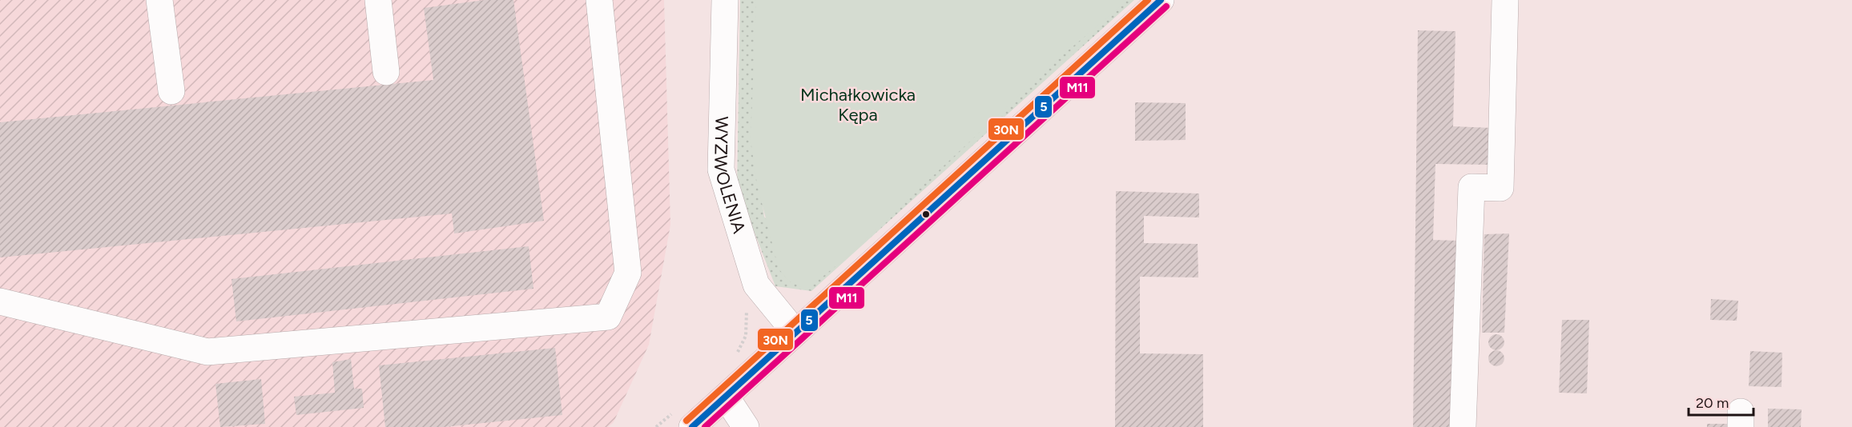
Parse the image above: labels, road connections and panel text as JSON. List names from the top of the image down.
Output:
{
  "streets": {
    "street": ["WYZWOLENIA"]
  },
  "parks": ["Michałkowicka Kępa"],
  "lines": ["transit line 5", "transit line 30N", "transit line M11"],
  "scale_bar": "20 m"
}
